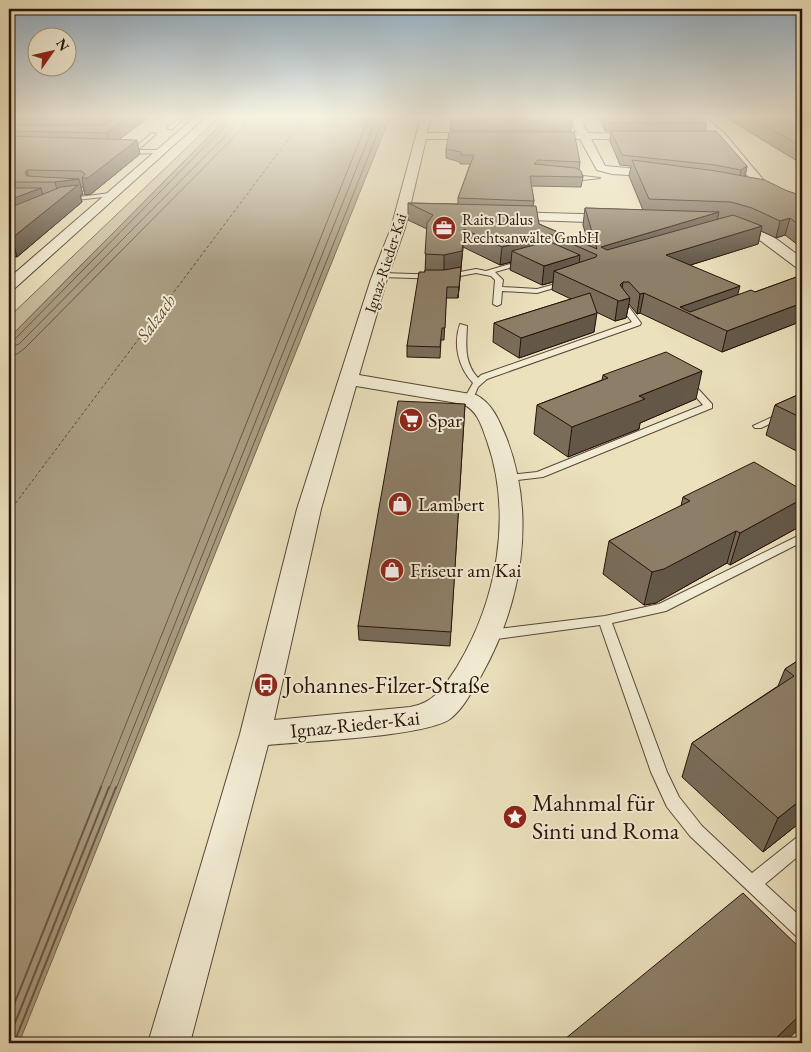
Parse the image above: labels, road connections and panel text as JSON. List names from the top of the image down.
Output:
{
  "streets": {
    "street": ["Ignaz-Rieder-Kai"]
  },
  "water": ["Salzach"],
  "places": {
    "office": ["Raits Dalus Rechtsanwälte GmbH"],
    "supermarket": ["Spar"],
    "shop": ["Lambert", "Friseur am Kai"],
    "bus stop": ["Johannes-Filzer-Straße"],
    "place": ["Mahnmal für Sinti und Roma"]
  },
  "north": "top right"
}
